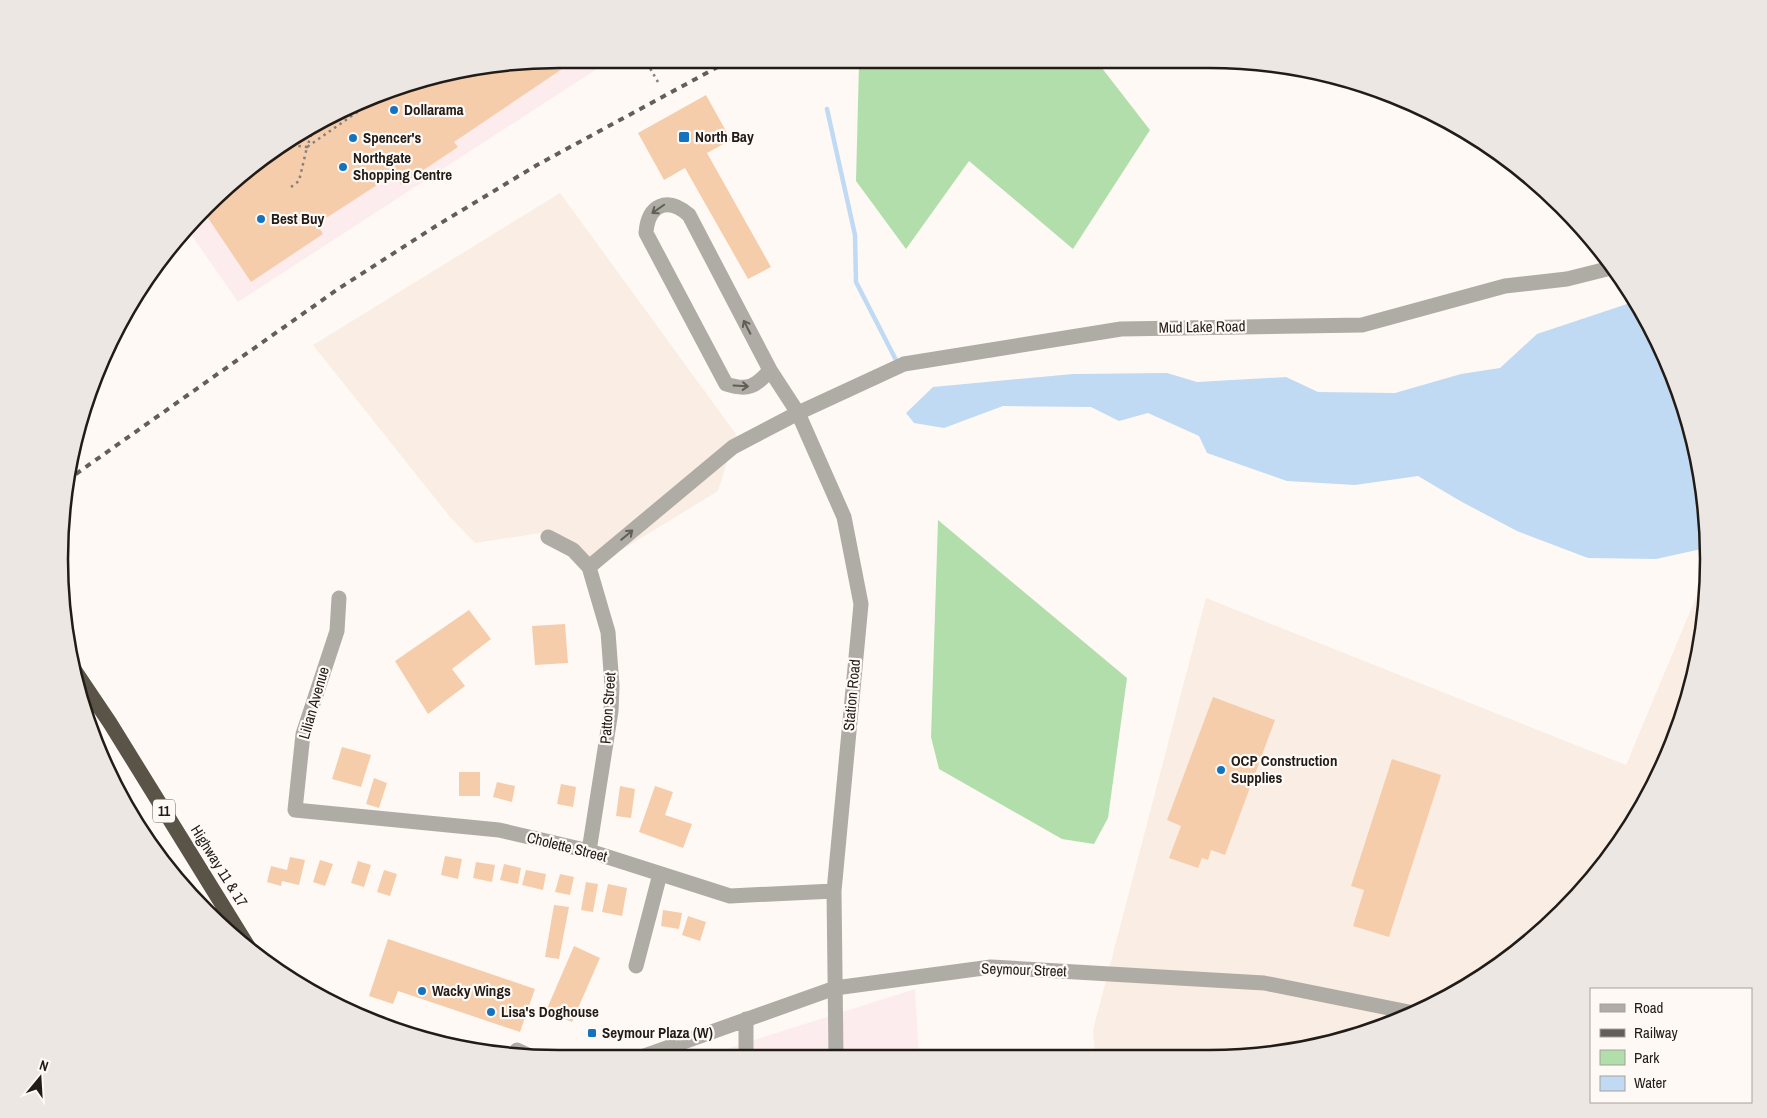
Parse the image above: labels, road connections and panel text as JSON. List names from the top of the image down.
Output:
{
  "streets": {
    "highway": ["11", "Highway 11 & 17"],
    "street": [
      "Mud Lake Road",
      "Station Road",
      "Lilian Avenue",
      "Patton Street",
      "Cholette Street",
      "Seymour Street"
    ]
  },
  "crossings": [
    ["Mud Lake Road", "Station Road"],
    ["Station Road", "Cholette Street"],
    ["Station Road", "Seymour Street"],
    ["Lilian Avenue", "Cholette Street"],
    ["Patton Street", "Cholette Street"]
  ],
  "places": {
    "other": [
      "Dollarama",
      "Spencer's",
      "Northgate Shopping Centre",
      "Best Buy",
      "OCP Construction Supplies",
      "Wacky Wings",
      "Lisa's Doghouse"
    ],
    "transit": ["North Bay", "Seymour Plaza (W)"]
  },
  "legend": [
    "Road",
    "Railway",
    "Park",
    "Water"
  ],
  "north": "top"
}
